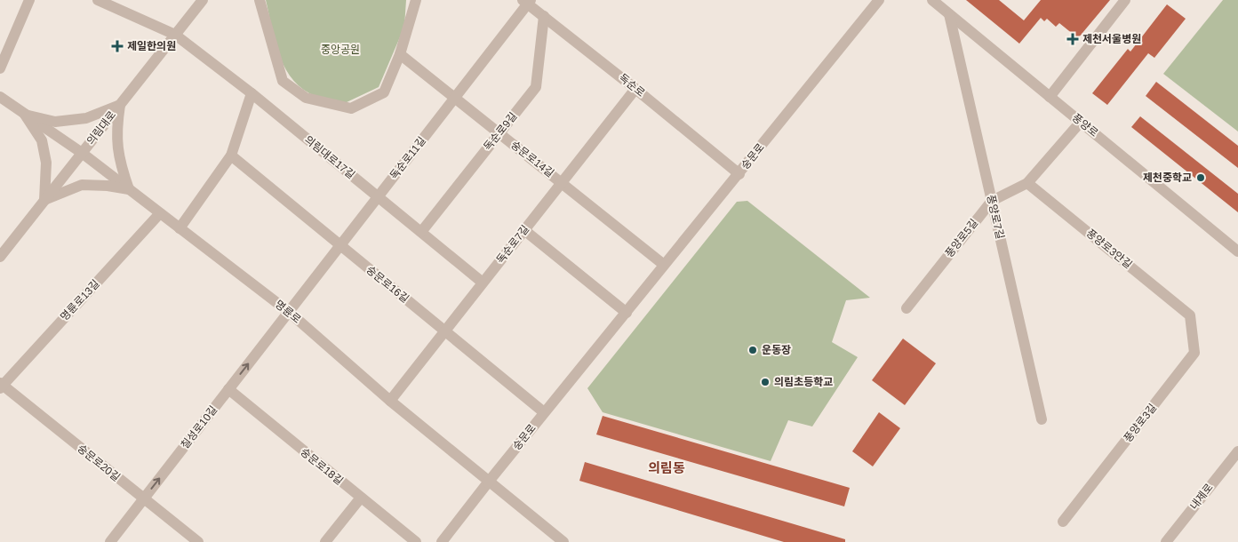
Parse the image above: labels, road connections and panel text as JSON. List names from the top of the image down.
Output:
{
  "streets": {
    "street": [
      "독순로",
      "풍양로",
      "의림대로",
      "독순로9길",
      "숭문로",
      "의림대로17길",
      "독순로11길",
      "숭문로14길",
      "풍양로7길",
      "풍양로5길",
      "독순로7길",
      "풍양로3안길",
      "숭문로16길",
      "명륜로13길",
      "명륜로",
      "풍양로3길",
      "칠성로10길",
      "숭문로20길",
      "숭문로18길",
      "내제로"
    ]
  },
  "crossings": [
    ["독순로", "독순로9길"],
    ["독순로", "숭문로"],
    ["독순로", "독순로11길"],
    ["독순로", "독순로7길"],
    ["풍양로", "풍양로7길"],
    ["풍양로", "풍양로5길"],
    ["의림대로", "의림대로17길"],
    ["의림대로", "명륜로"],
    ["독순로9길", "의림대로17길"],
    ["독순로9길", "숭문로14길"],
    ["숭문로", "숭문로14길"],
    ["숭문로", "숭문로16길"],
    ["숭문로", "명륜로"],
    ["의림대로17길", "독순로11길"],
    ["의림대로17길", "독순로7길"],
    ["독순로11길", "숭문로14길"],
    ["독순로11길", "숭문로16길"],
    ["독순로11길", "명륜로"],
    ["독순로11길", "칠성로10길"],
    ["숭문로14길", "독순로7길"],
    ["풍양로7길", "풍양로5길"],
    ["풍양로5길", "풍양로3안길"],
    ["독순로7길", "숭문로16길"],
    ["독순로7길", "명륜로"],
    ["풍양로3안길", "풍양로3길"],
    ["명륜로13길", "명륜로"],
    ["명륜로13길", "숭문로20길"],
    ["명륜로", "칠성로10길"],
    ["칠성로10길", "숭문로20길"],
    ["칠성로10길", "숭문로18길"]
  ],
  "one_way": ["칠성로10길"],
  "districts": ["의림동"],
  "parks": ["중앙공원"],
  "places": {
    "health": ["제천서울병원", "제일한의원"],
    "other": ["제천중학교", "운동장", "의림초등학교"]
  }
}
